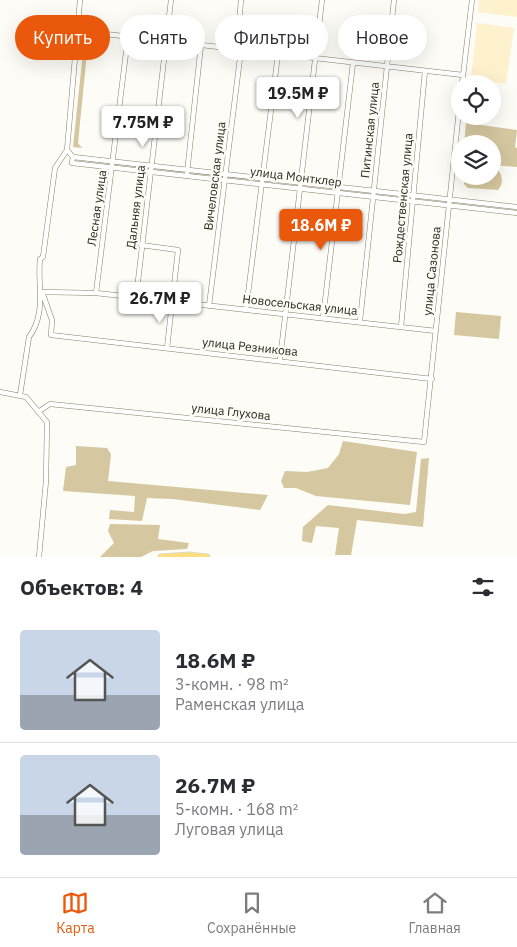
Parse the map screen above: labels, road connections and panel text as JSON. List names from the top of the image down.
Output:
{
  "streets": {
    "street": [
      "Питинская улица",
      "Вичеловская улица",
      "улица Монтклер",
      "Рождественская улица",
      "Дальняя улица",
      "Лесная улица",
      "улица Сазонова",
      "Новосельская улица",
      "улица Резникова",
      "улица Глухова"
    ]
  },
  "crossings": [
    ["Питинская улица", "улица Монтклер"],
    ["Питинская улица", "Новосельская улица"],
    ["Вичеловская улица", "улица Монтклер"],
    ["Вичеловская улица", "Новосельская улица"],
    ["улица Монтклер", "Рождественская улица"],
    ["улица Монтклер", "Дальняя улица"],
    ["улица Монтклер", "Лесная улица"],
    ["улица Монтклер", "улица Сазонова"],
    ["Рождественская улица", "Новосельская улица"],
    ["Дальняя улица", "Новосельская улица"],
    ["Лесная улица", "Новосельская улица"],
    ["улица Сазонова", "Новосельская улица"],
    ["улица Сазонова", "улица Резникова"],
    ["улица Сазонова", "улица Глухова"],
    ["Новосельская улица", "улица Резникова"]
  ],
  "page": {
    "chip": [
      "Купить",
      "Снять",
      "Фильтры",
      "Новое"
    ],
    "price": [
      "19.5M ₽",
      "7.75M ₽",
      "18.6M ₽",
      "26.7M ₽"
    ],
    "heading": "Объектов: 4",
    "list": [
      {
        "name": "18.6M ₽",
        "note": "3-комн. · 98 m² · Раменская улица"
      },
      {
        "name": "26.7M ₽",
        "note": "5-комн. · 168 m² · Луговая улица"
      }
    ],
    "tabs": ["Карта", "Сохранённые", "Главная"]
  }
}
